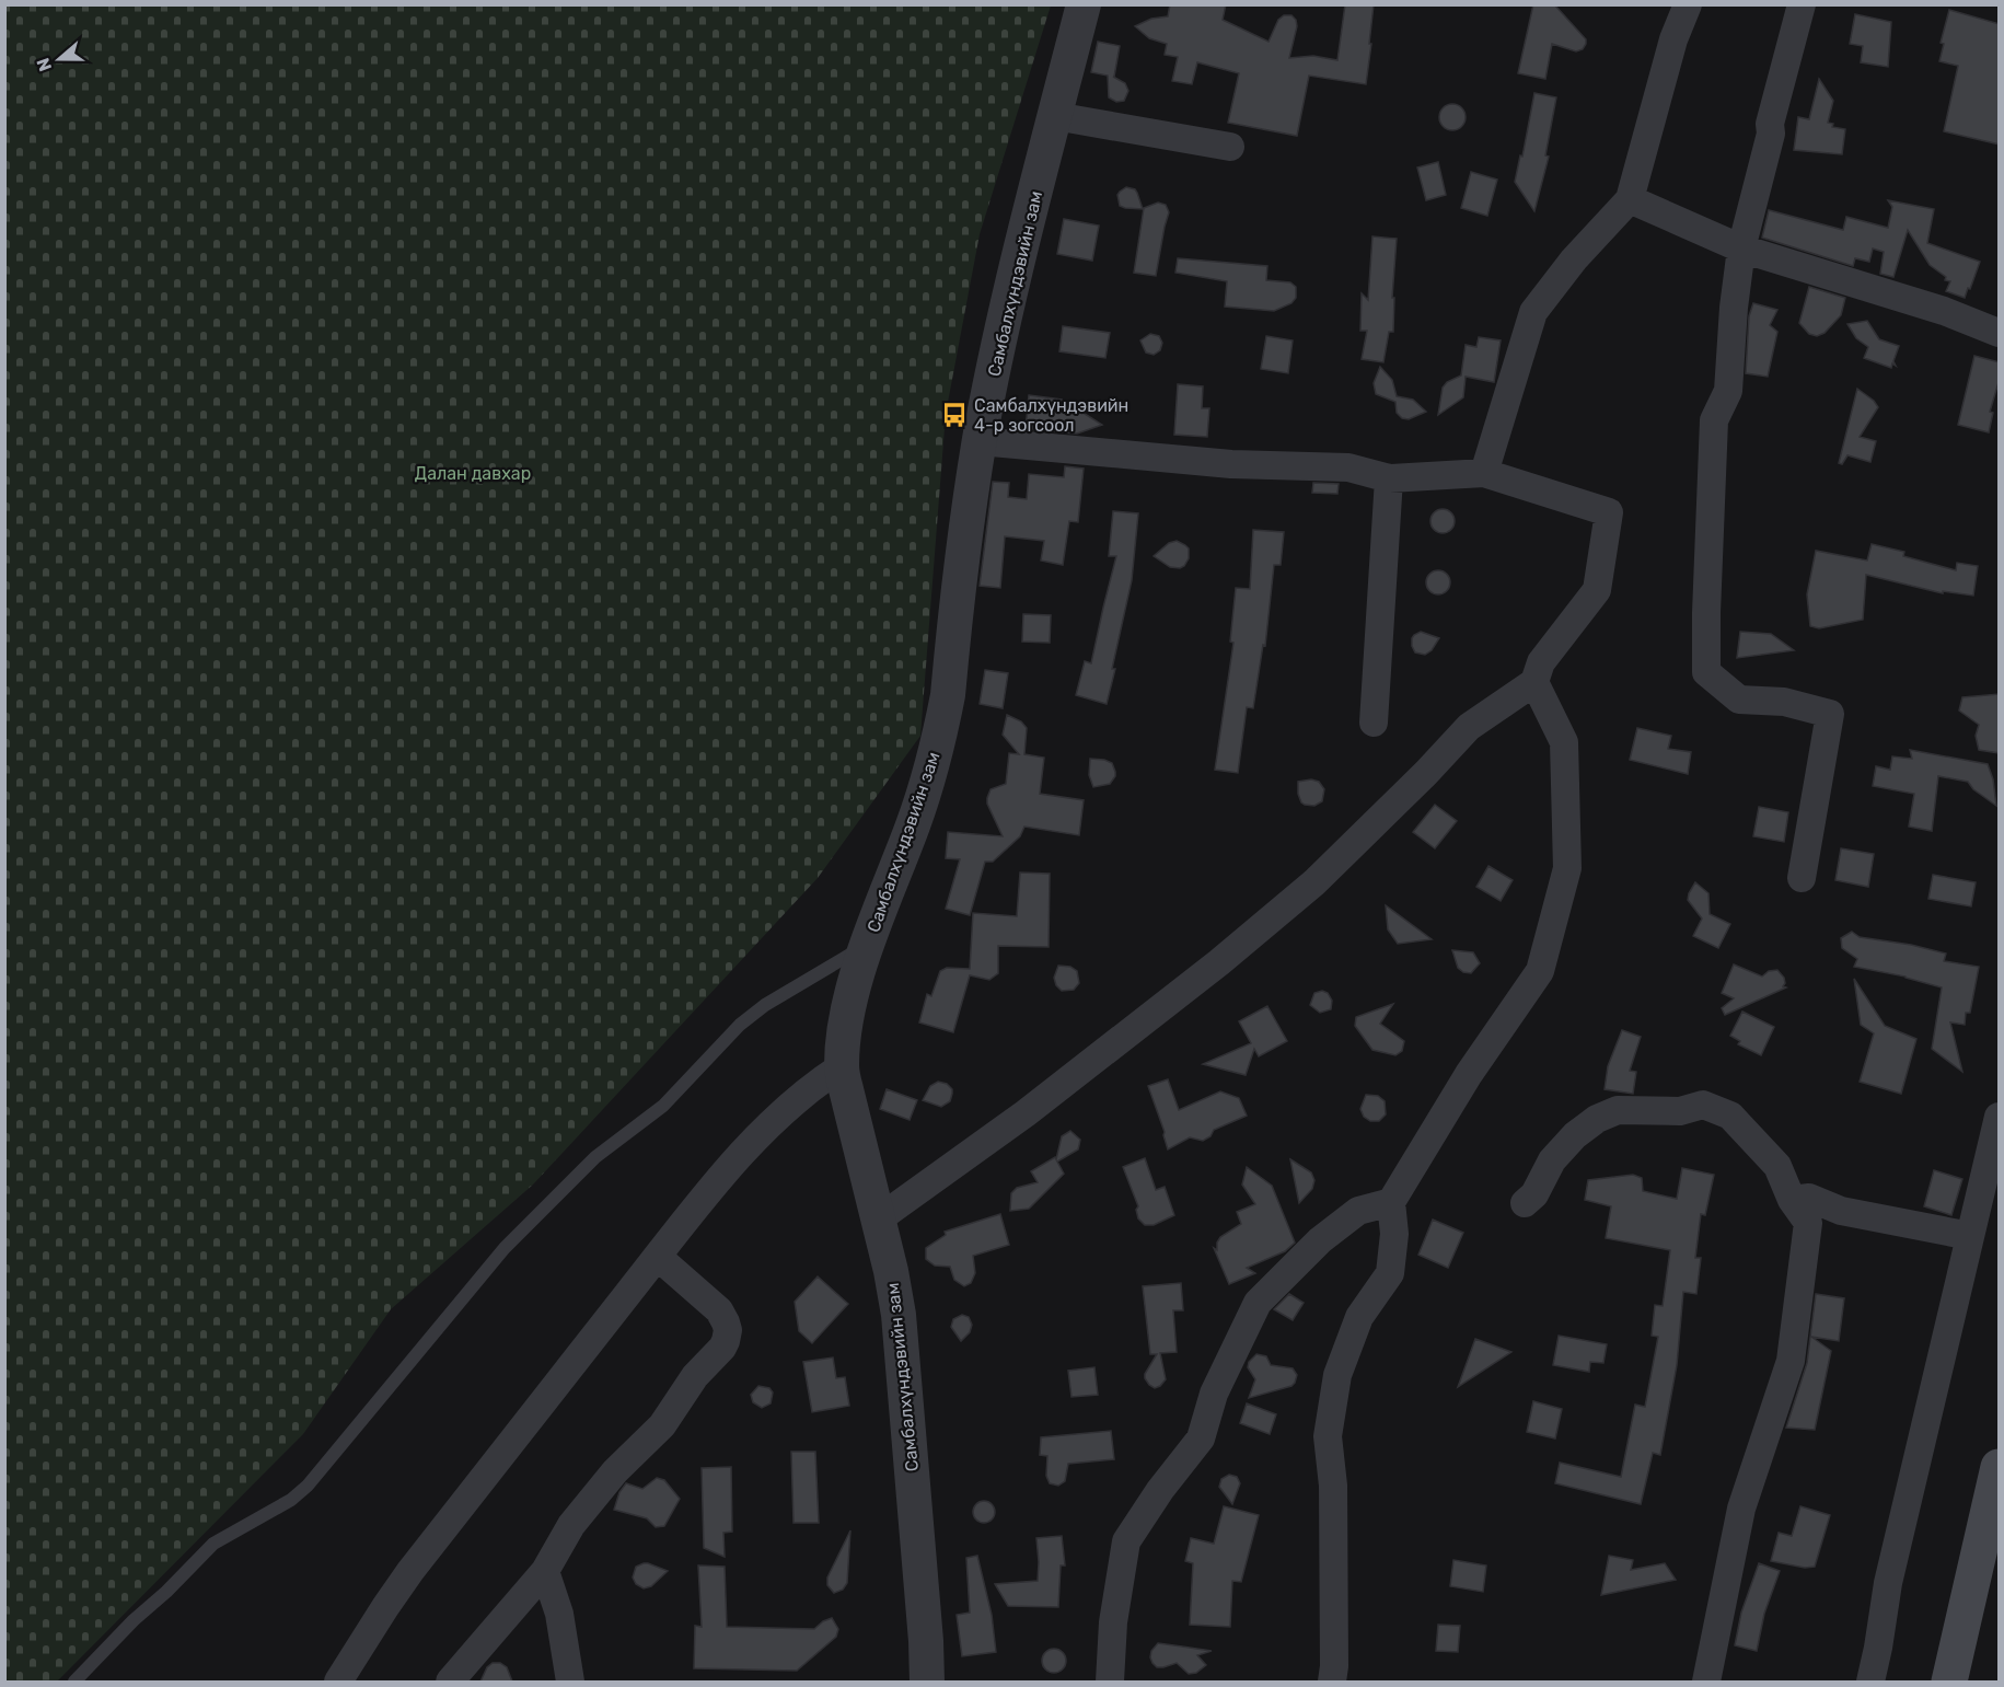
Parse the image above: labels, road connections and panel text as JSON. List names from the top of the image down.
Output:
{
  "streets": {
    "street": ["Самбалхүндэвийн зам"]
  },
  "parks": ["Далан давхар"],
  "places": {
    "bus stop": ["Самбалхүндэвийн 4-р зогсоол"]
  },
  "north": "left"
}
